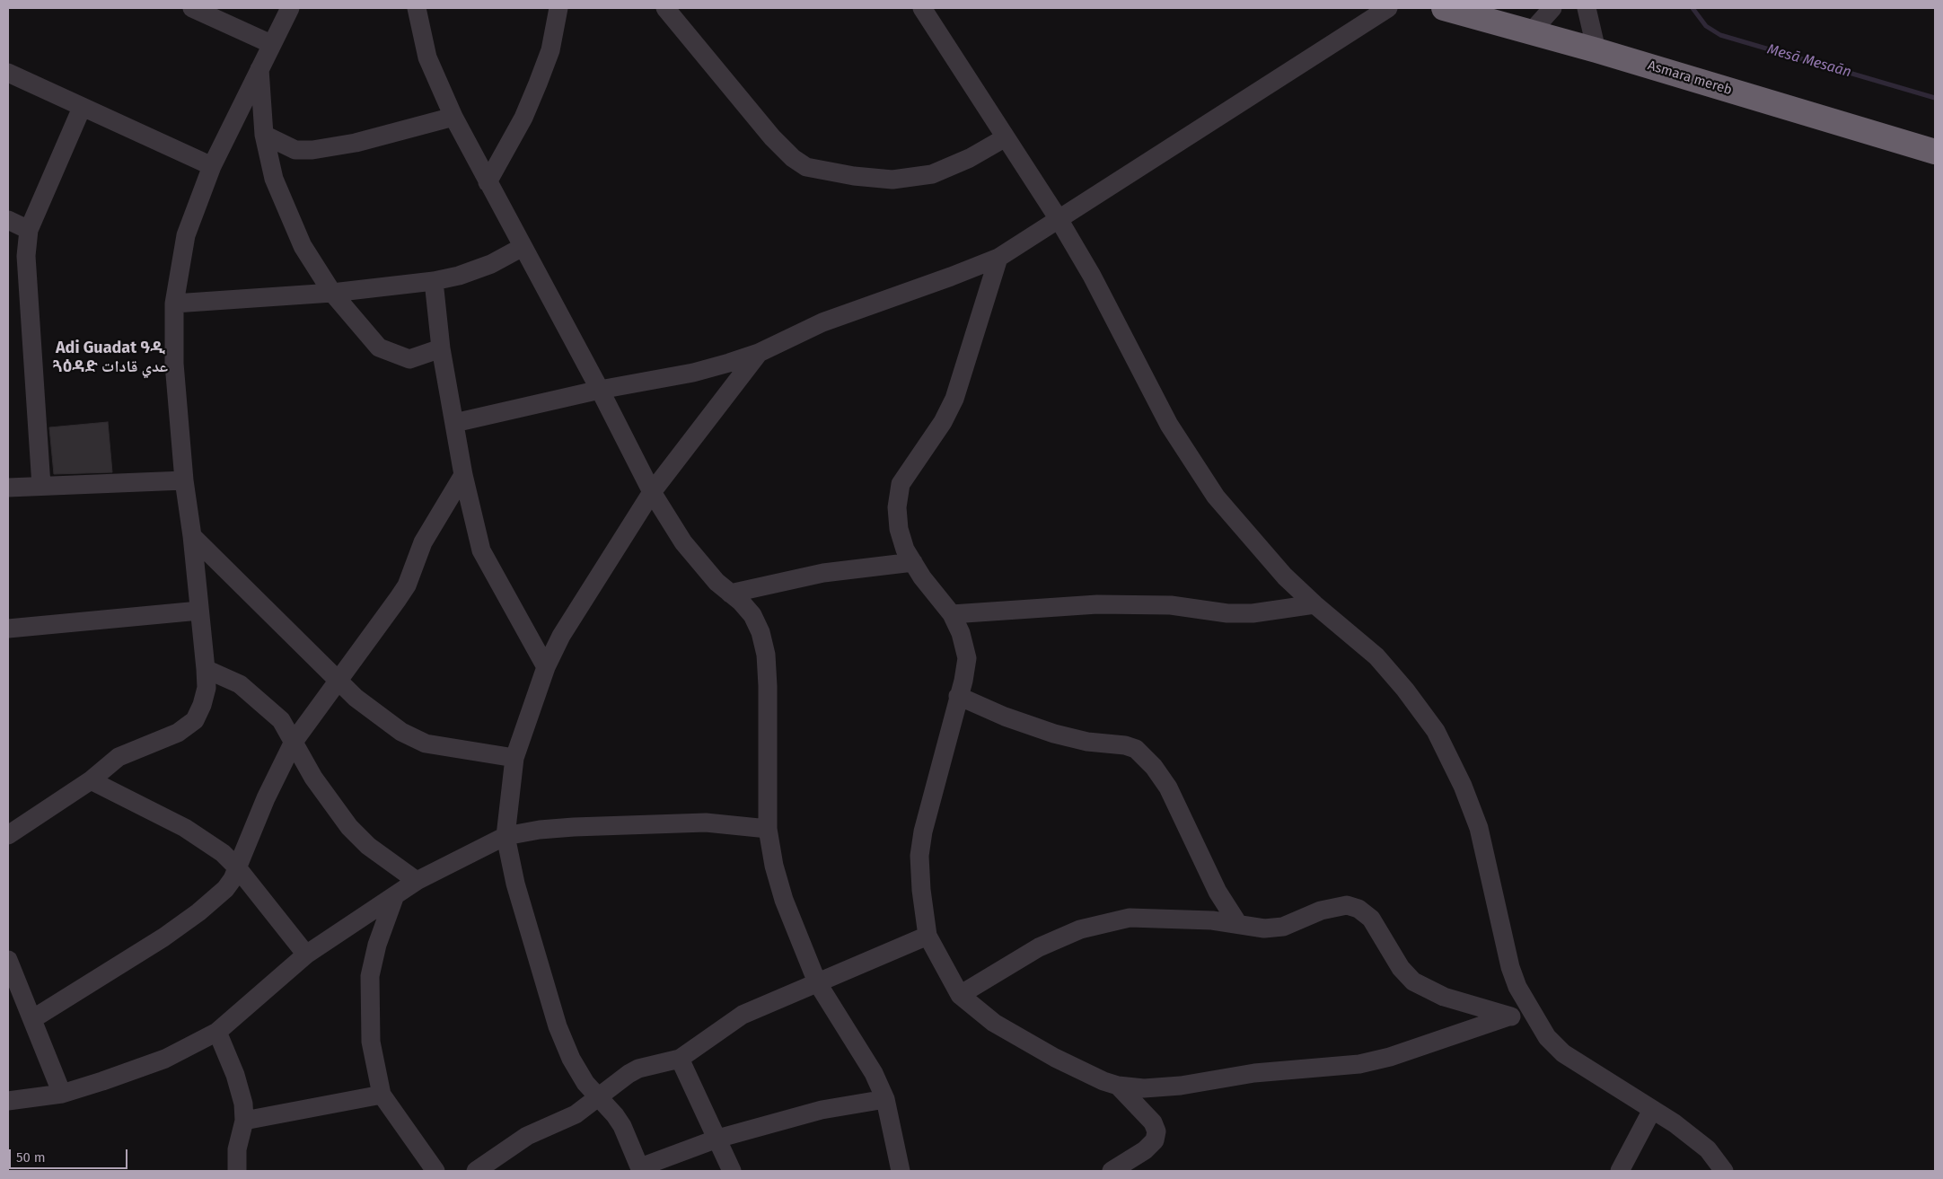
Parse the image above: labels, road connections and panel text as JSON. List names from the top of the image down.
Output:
{
  "streets": {
    "highway": ["Asmara mereb"]
  },
  "districts": ["Adi Guadat ዓዲ ጓዕዳድ عدي قادات"],
  "water": ["Mesā Mesaān"],
  "scale_bar": "50 m"
}
